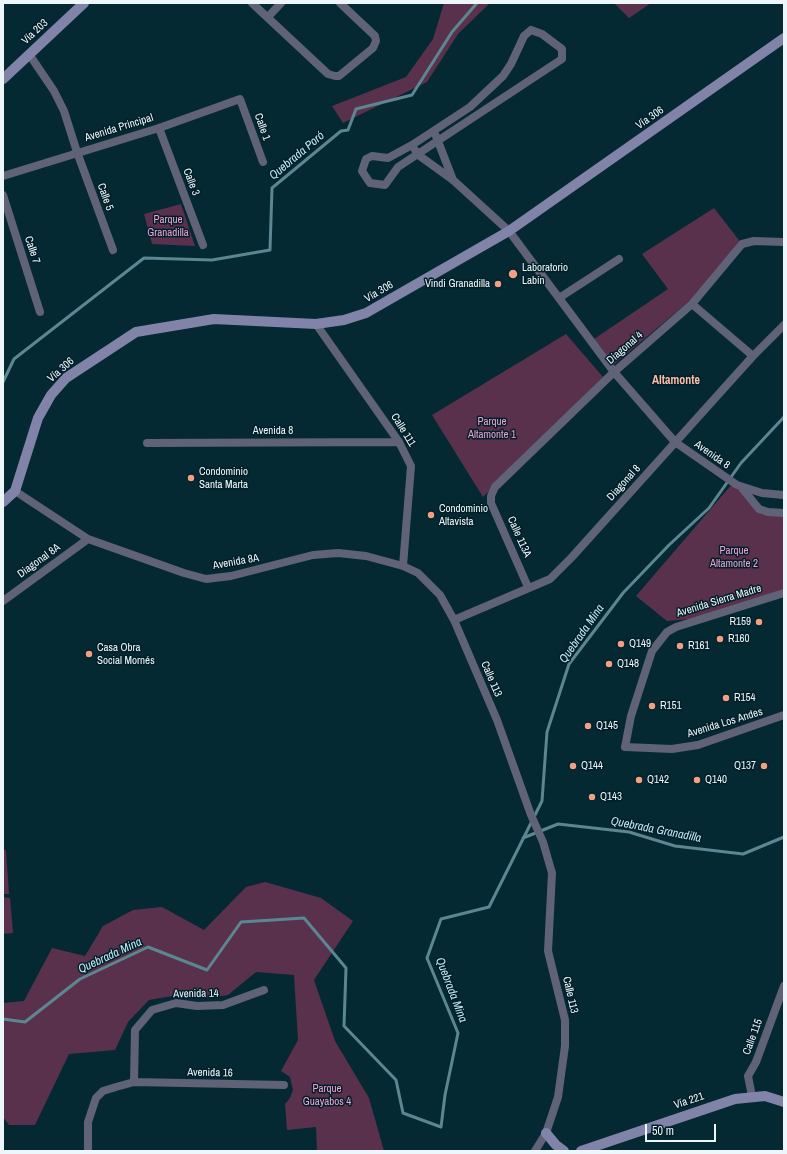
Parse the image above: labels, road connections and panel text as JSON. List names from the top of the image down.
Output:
{
  "streets": {
    "street": [
      "Vía 203",
      "Vía 306",
      "Calle 1",
      "Avenida Principal",
      "Calle 3",
      "Calle 5",
      "Calle 7",
      "Diagonal 4",
      "Calle 111",
      "Avenida 8",
      "Diagonal 8",
      "Calle 113A",
      "Diagonal 8A",
      "Avenida 8A",
      "Avenida Sierra Madre",
      "Calle 113",
      "Avenida Los Andes",
      "Avenida 14",
      "Calle 115",
      "Avenida 16",
      "Vía 221"
    ]
  },
  "crossings": [
    ["Vía 203", "Calle 5"],
    ["Vía 306", "Calle 111"],
    ["Vía 306", "Avenida 8"],
    ["Vía 306", "Avenida 8A"],
    ["Calle 1", "Avenida Principal"],
    ["Avenida Principal", "Calle 3"],
    ["Avenida Principal", "Calle 5"],
    ["Diagonal 4", "Avenida 8"],
    ["Diagonal 4", "Calle 113A"],
    ["Calle 111", "Avenida 8"],
    ["Calle 111", "Avenida 8A"],
    ["Avenida 8", "Diagonal 8"],
    ["Diagonal 8", "Calle 113A"],
    ["Diagonal 8", "Avenida 8A"],
    ["Diagonal 8", "Calle 113"],
    ["Diagonal 8A", "Avenida 8A"],
    ["Avenida 8A", "Calle 113"],
    ["Avenida Sierra Madre", "Avenida Los Andes"],
    ["Avenida 14", "Avenida 16"],
    ["Calle 115", "Vía 221"]
  ],
  "districts": ["Altamonte"],
  "water": ["Quebrada Poró", "Quebrada Mina", "Quebrada Granadilla"],
  "parks": [
    "Parque Granadilla",
    "Parque Altamonte 1",
    "Parque Altamonte 2",
    "Parque Guayabos 4"
  ],
  "places": [
    "Laboratorio Labín",
    "Vindi Granadilla",
    "Condominio Santa Marta",
    "Condominio Altavista",
    "R159",
    "R160",
    "Q149",
    "R161",
    "Casa Obra Social Mornés",
    "Q148",
    "R154",
    "R151",
    "Q145",
    "Q144",
    "Q137",
    "Q142",
    "Q140",
    "Q143"
  ],
  "scale_bar": "50 m"
}
